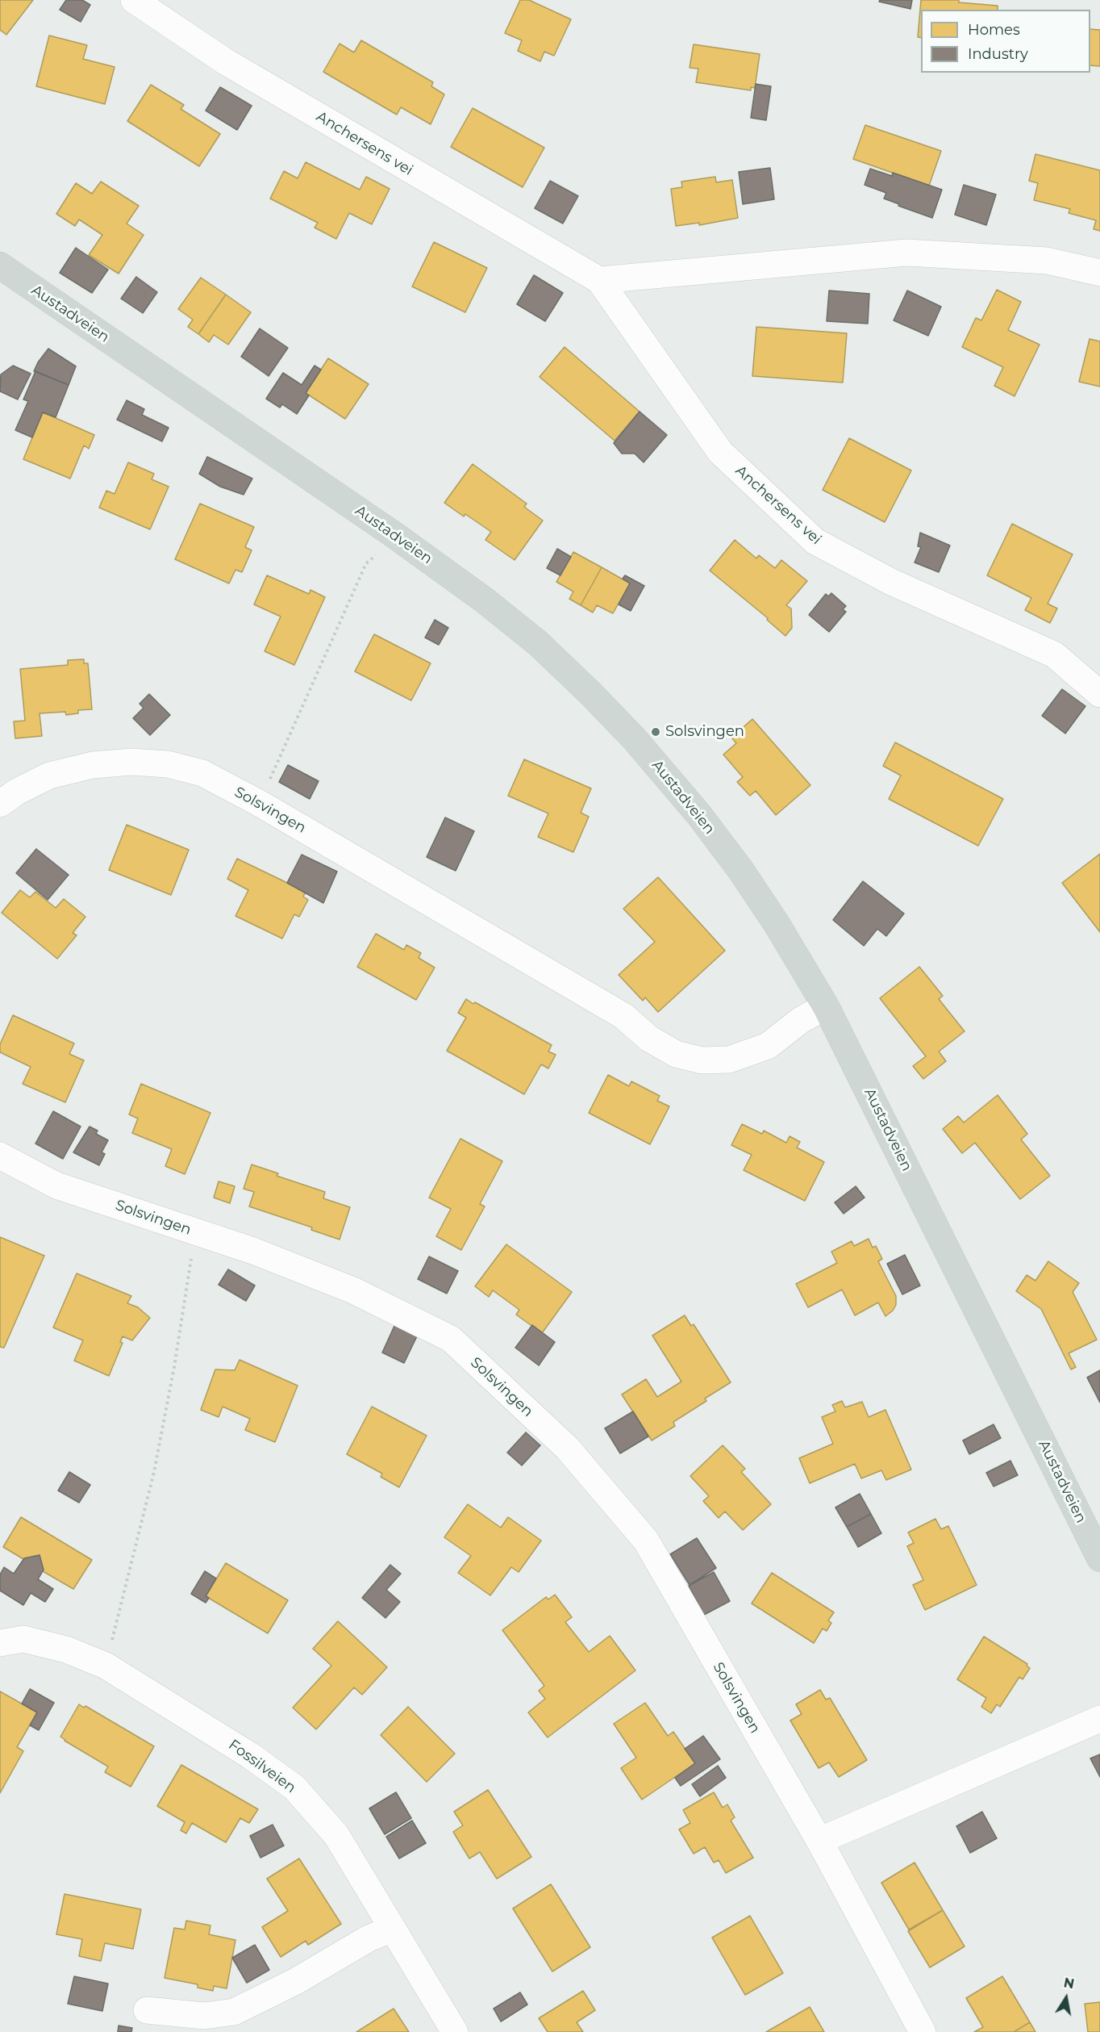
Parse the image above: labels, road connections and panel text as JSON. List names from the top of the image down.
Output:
{
  "streets": {
    "main road": ["Austadveien"],
    "street": ["Anchersens vei", "Solsvingen", "Fossilveien"]
  },
  "crossings": [
    ["Austadveien", "Solsvingen"]
  ],
  "places": ["Solsvingen"],
  "legend": ["Homes", "Industry"],
  "north": "top"
}
